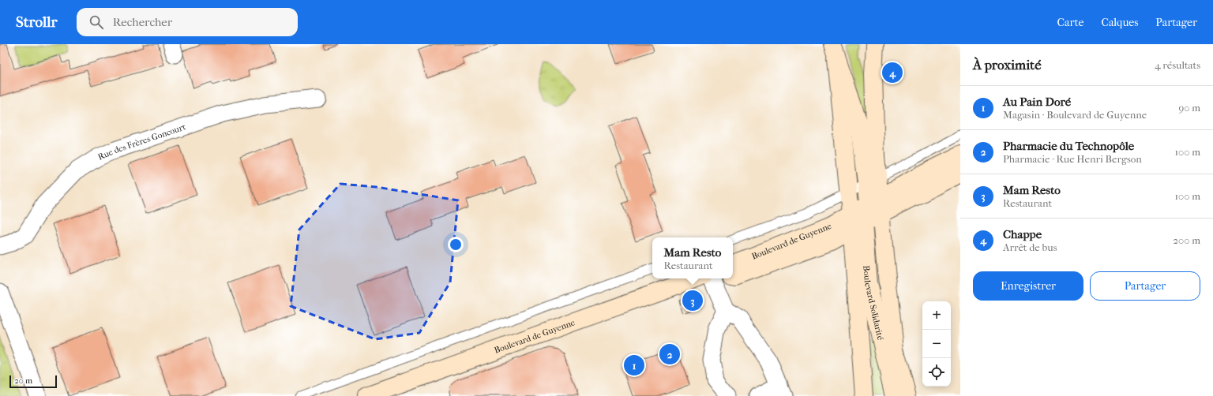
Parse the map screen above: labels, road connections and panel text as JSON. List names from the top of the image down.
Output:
{
  "streets": {
    "main road": ["Boulevard de Guyenne", "Boulevard Solidarité"],
    "street": ["Rue des Frères Goncourt"]
  },
  "crossings": [
    ["Boulevard de Guyenne", "Boulevard Solidarité"]
  ],
  "scale_bar": "20 m",
  "page": {
    "header": "Strollr",
    "search": "Rechercher",
    "nav": ["Carte", "Calques", "Partager"],
    "heading": ["À proximité", "4 résultats"],
    "pins": [
      "4",
      "3",
      "2",
      "1"
    ],
    "list": [
      {
        "mark": "1",
        "name": "Au Pain Doré",
        "note": "Magasin · Boulevard de Guyenne",
        "value": "90 m"
      },
      {
        "mark": "2",
        "name": "Pharmacie du Technopôle",
        "note": "Pharmacie · Rue Henri Bergson",
        "value": "100 m"
      },
      {
        "mark": "3",
        "name": "Mam Resto",
        "note": "Restaurant",
        "value": "100 m"
      },
      {
        "mark": "4",
        "name": "Chappe",
        "note": "Arrêt de bus",
        "value": "200 m"
      }
    ],
    "popup": ["Mam Resto", "Restaurant"],
    "buttons": ["Enregistrer", "Partager"],
    "map_buttons": ["+", "−"],
    "scale": "20 m"
  }
}
